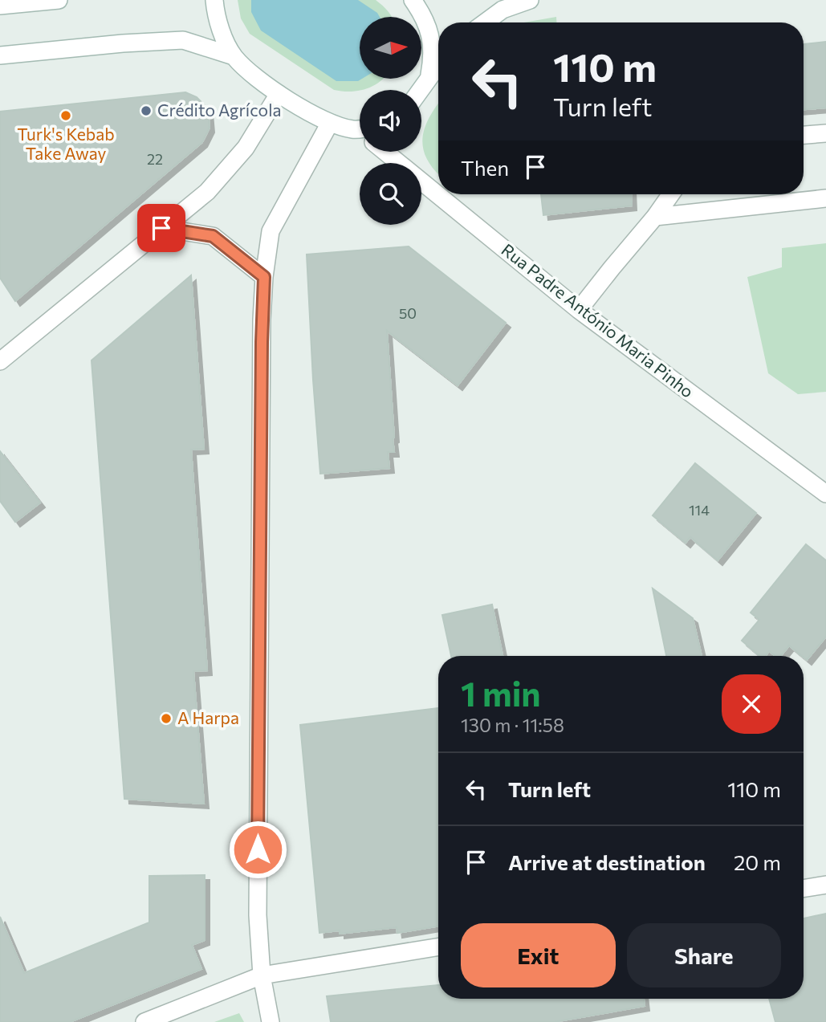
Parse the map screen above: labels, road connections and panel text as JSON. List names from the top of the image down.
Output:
{
  "streets": {
    "street": ["Rua Padre António Maria Pinho"]
  },
  "places": ["Crédito Agrícola", "Turk's Kebab Take Away", "A Harpa"],
  "house_numbers": ["22", "50", "114"],
  "north": "right",
  "page": {
    "turn": ["110 m", "Turn left"],
    "then": "Then",
    "heading": ["1 min", "130 m · 11:58"],
    "list": [
      {
        "name": "Turn left",
        "value": "110 m"
      },
      {
        "name": "Arrive at destination",
        "value": "20 m"
      }
    ],
    "buttons": ["Exit", "Share"]
  }
}
